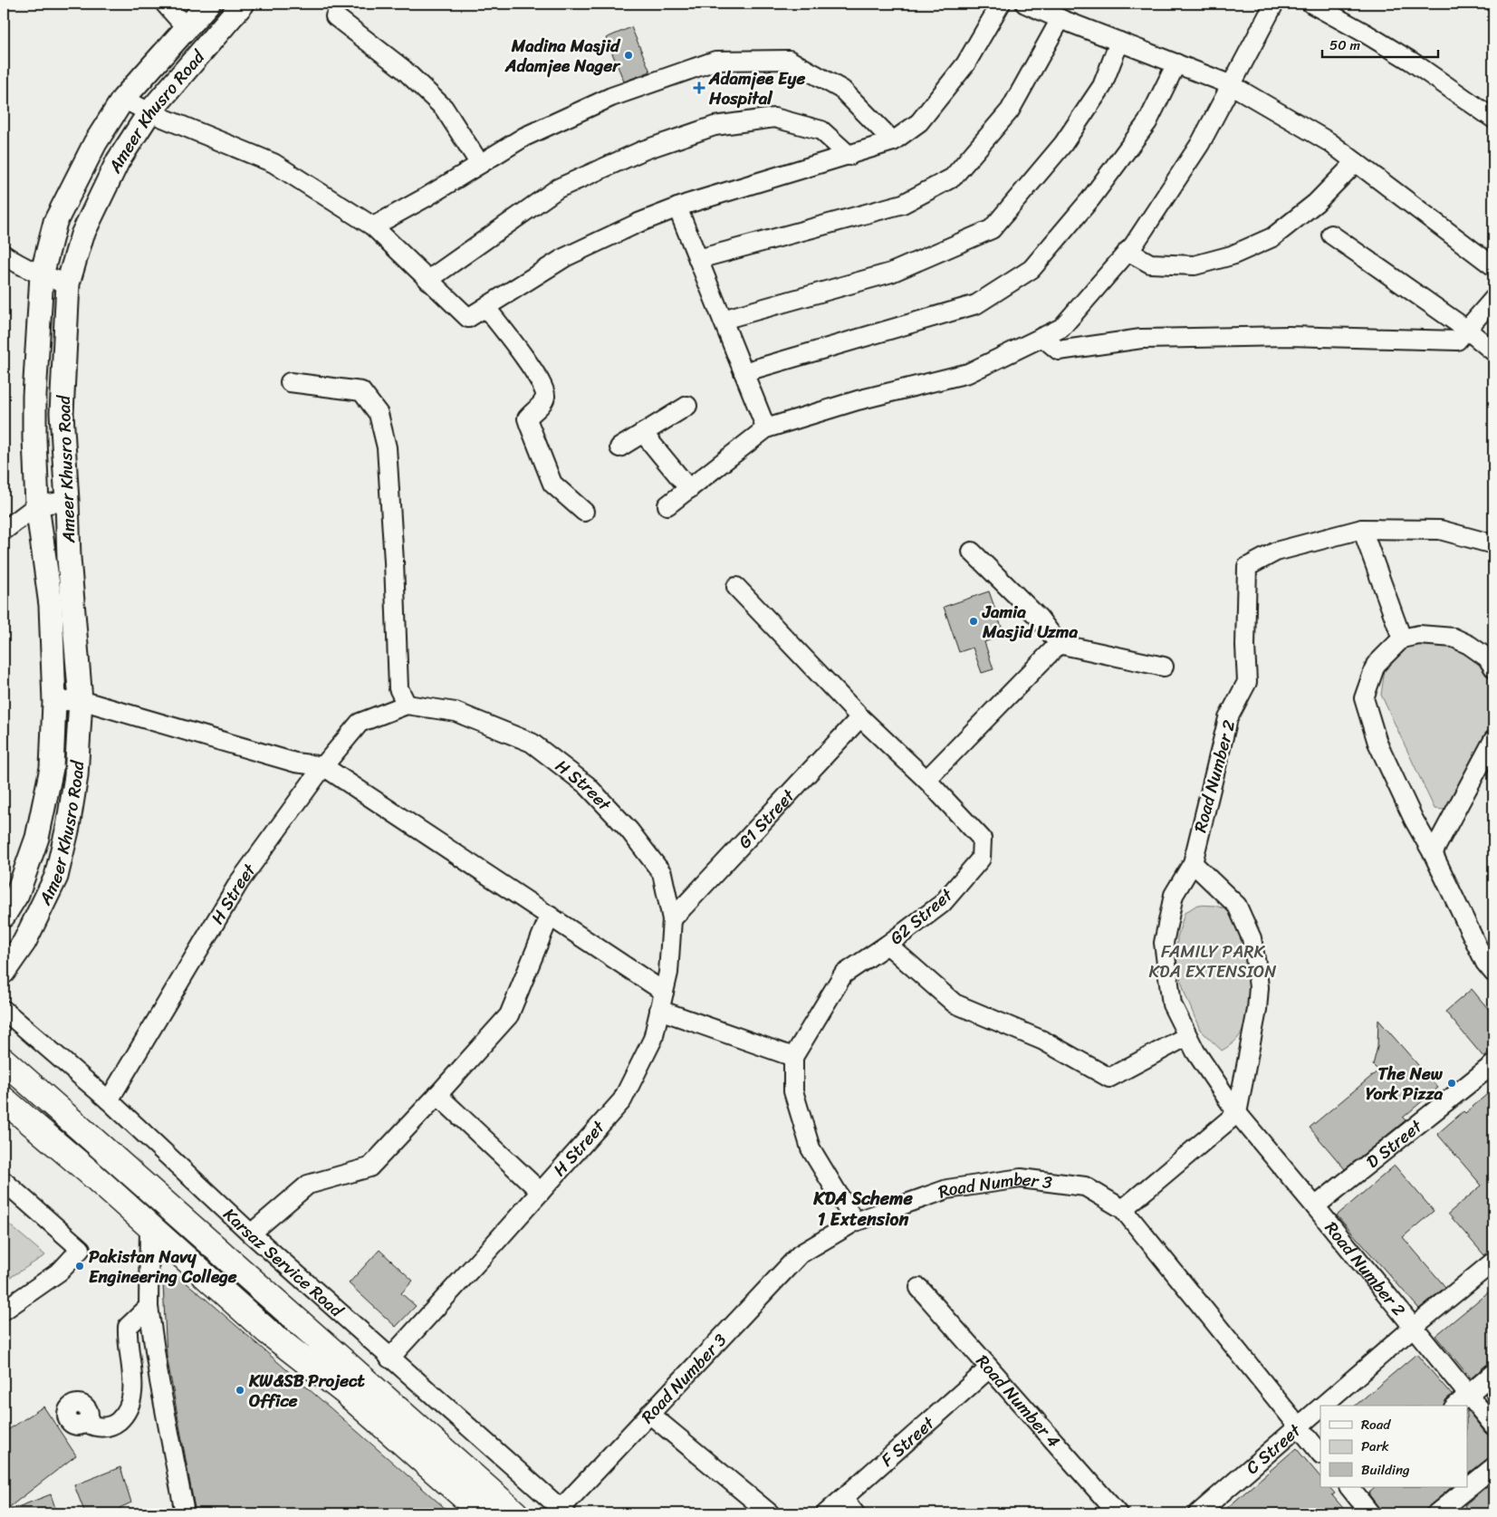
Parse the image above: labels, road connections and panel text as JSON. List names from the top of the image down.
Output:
{
  "streets": {
    "main road": ["Ameer Khusro Road"],
    "street": [
      "Road Number 2",
      "H Street",
      "G1 Street",
      "G2 Street",
      "D Street",
      "Road Number 3",
      "Karsaz Service Road",
      "Road Number 4",
      "F Street",
      "C Street"
    ]
  },
  "crossings": [
    ["Road Number 2", "D Street"],
    ["Road Number 2", "C Street"],
    ["H Street", "G1 Street"],
    ["H Street", "Karsaz Service Road"],
    ["G1 Street", "G2 Street"],
    ["Road Number 3", "Karsaz Service Road"],
    ["Road Number 3", "C Street"],
    ["Road Number 4", "F Street"]
  ],
  "districts": ["KDA Scheme 1 Extension"],
  "parks": ["FAMILY PARK KDA EXTENSION"],
  "places": {
    "other": [
      "Madina Masjid Adamjee Nager",
      "Jamia Masjid Uzma",
      "The New York Pizza",
      "Pakistan Navy Engineering College",
      "KW&SB Project Office"
    ],
    "health": ["Adamjee Eye Hospital"]
  },
  "legend": ["Road", "Park", "Building"],
  "scale_bar": "50 m"
}
